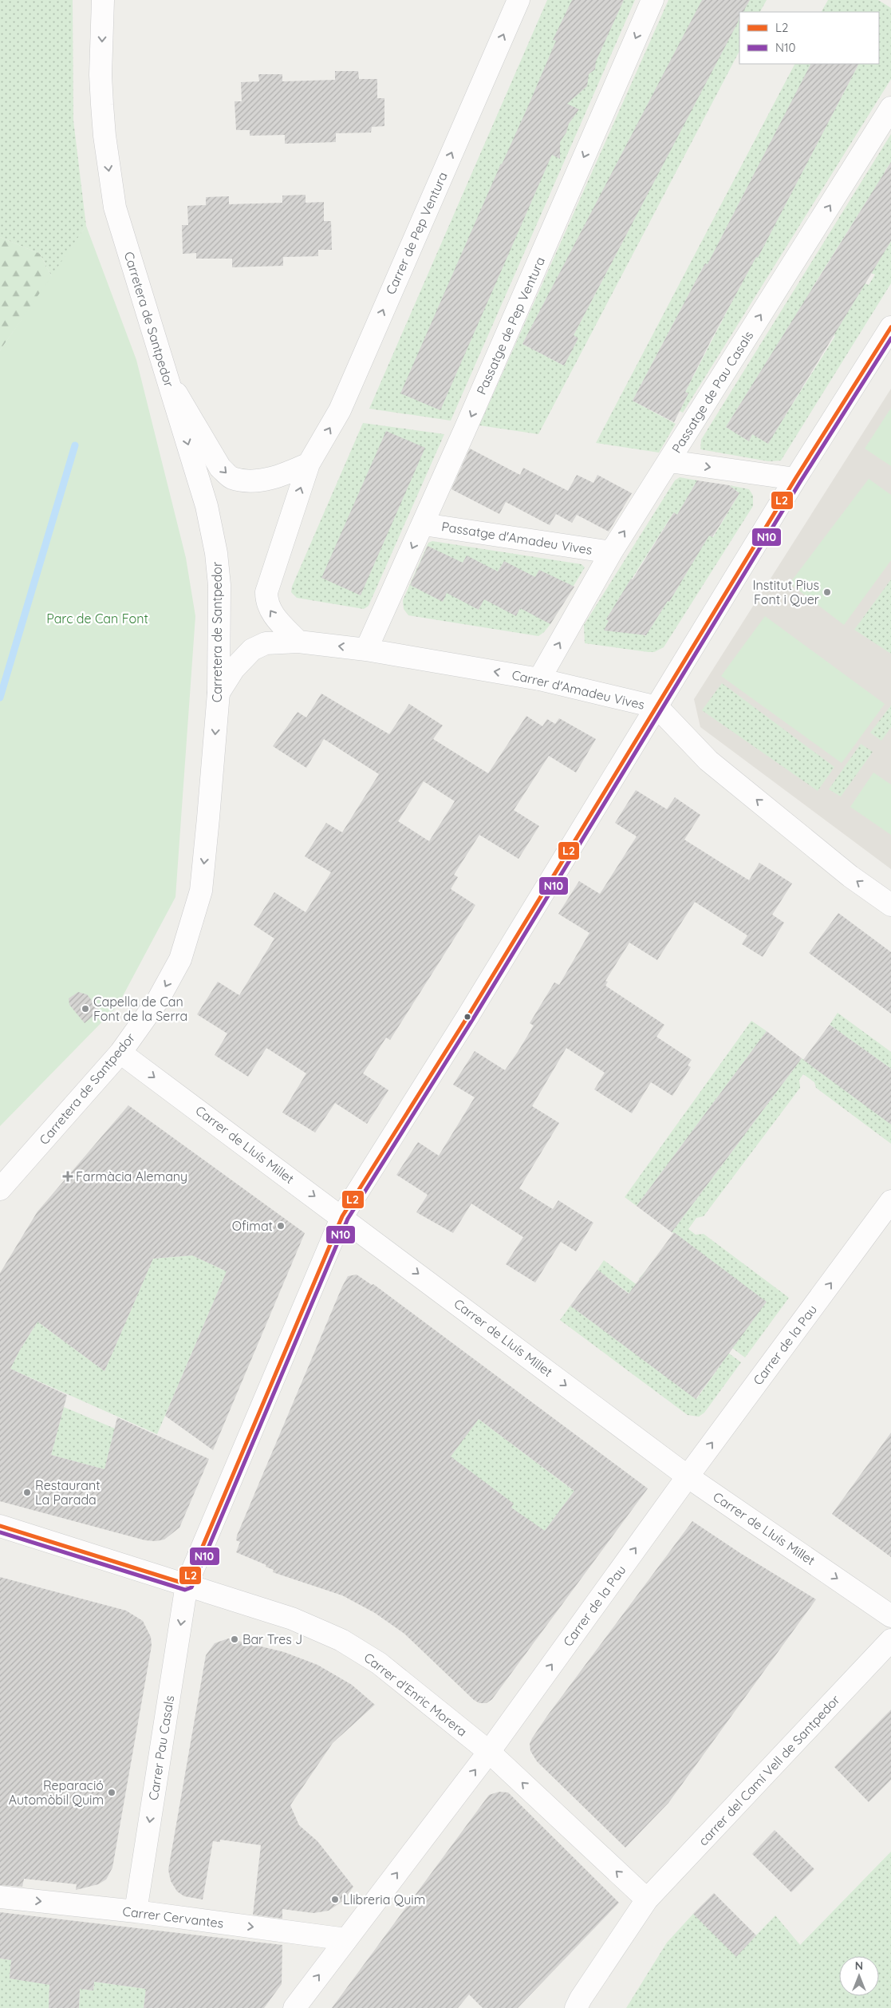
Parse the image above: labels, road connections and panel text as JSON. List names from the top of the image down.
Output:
{
  "streets": {
    "street": [
      "Carrer de Pep Ventura",
      "Carretera de Santpedor",
      "Passatge de Pep Ventura",
      "Passatge de Pau Casals",
      "Passatge d'Amadeu Vives",
      "Carrer d'Amadeu Vives",
      "Carrer de Lluís Millet",
      "Carrer de la Pau",
      "Carrer d'Enric Morera",
      "Carrer Pau Casals",
      "carrer del Camí Vell de Santpedor",
      "Carrer Cervantes"
    ]
  },
  "crossings": [
    ["Carrer de Pep Ventura", "Carrer d'Amadeu Vives"],
    ["Carretera de Santpedor", "Carrer d'Amadeu Vives"],
    ["Carretera de Santpedor", "Carrer de Lluís Millet"],
    ["Passatge de Pep Ventura", "Passatge d'Amadeu Vives"],
    ["Passatge de Pep Ventura", "Carrer d'Amadeu Vives"],
    ["Passatge de Pau Casals", "Passatge d'Amadeu Vives"],
    ["Passatge de Pau Casals", "Carrer d'Amadeu Vives"],
    ["Carrer d'Amadeu Vives", "Carrer Pau Casals"],
    ["Carrer de Lluís Millet", "Carrer de la Pau"],
    ["Carrer de Lluís Millet", "Carrer Pau Casals"],
    ["Carrer de la Pau", "Carrer d'Enric Morera"],
    ["Carrer de la Pau", "Carrer Cervantes"],
    ["Carrer d'Enric Morera", "Carrer Pau Casals"],
    ["Carrer d'Enric Morera", "carrer del Camí Vell de Santpedor"],
    ["Carrer Pau Casals", "Carrer Cervantes"]
  ],
  "one_way": [
    "Carrer de Pep Ventura",
    "Carretera de Santpedor",
    "Passatge de Pep Ventura",
    "Passatge de Pau Casals",
    "Carrer d'Amadeu Vives",
    "Carrer de Lluís Millet",
    "Carrer de la Pau",
    "Carrer Cervantes"
  ],
  "parks": ["Parc de Can Font"],
  "places": {
    "other": [
      "Institut Pius Font i Quer",
      "Capella de Can Font de la Serra",
      "Ofimat",
      "Restaurant La Parada",
      "Bar Tres J",
      "Reparació Automòbil Quim",
      "Llibreria Quim"
    ],
    "health": ["Farmàcia Alemany"]
  },
  "lines": ["transit line L2", "transit line N10"],
  "legend": ["L2", "N10"],
  "north": "top"
}
